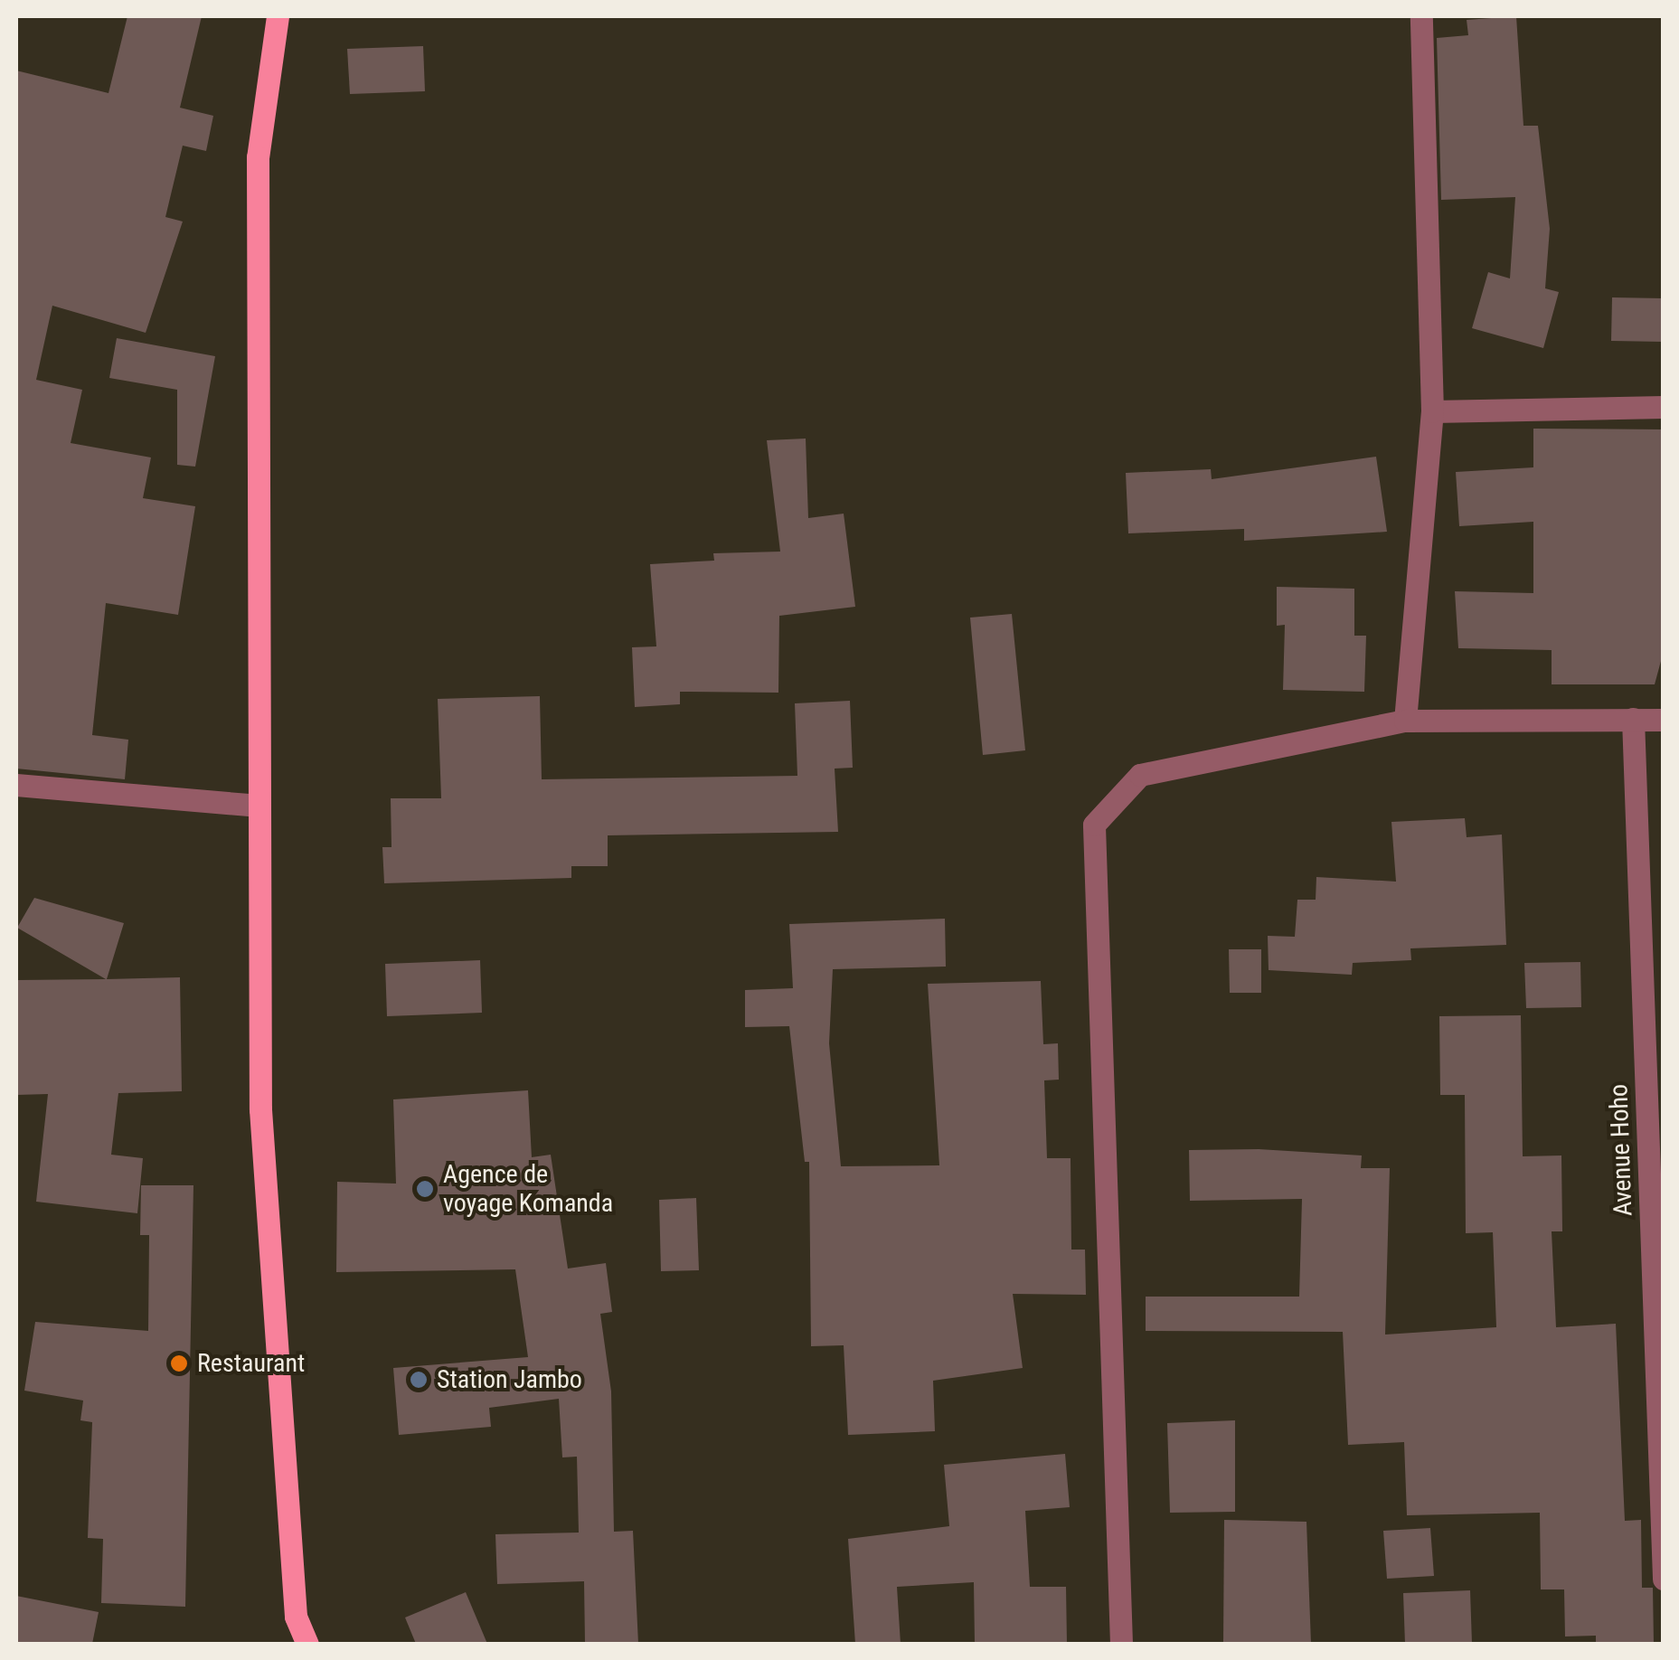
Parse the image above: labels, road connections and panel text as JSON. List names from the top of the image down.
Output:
{
  "streets": {
    "street": ["Avenue Hoho"]
  },
  "places": ["Agence de voyage Komanda", "Restaurant", "Station Jambo"]
}
